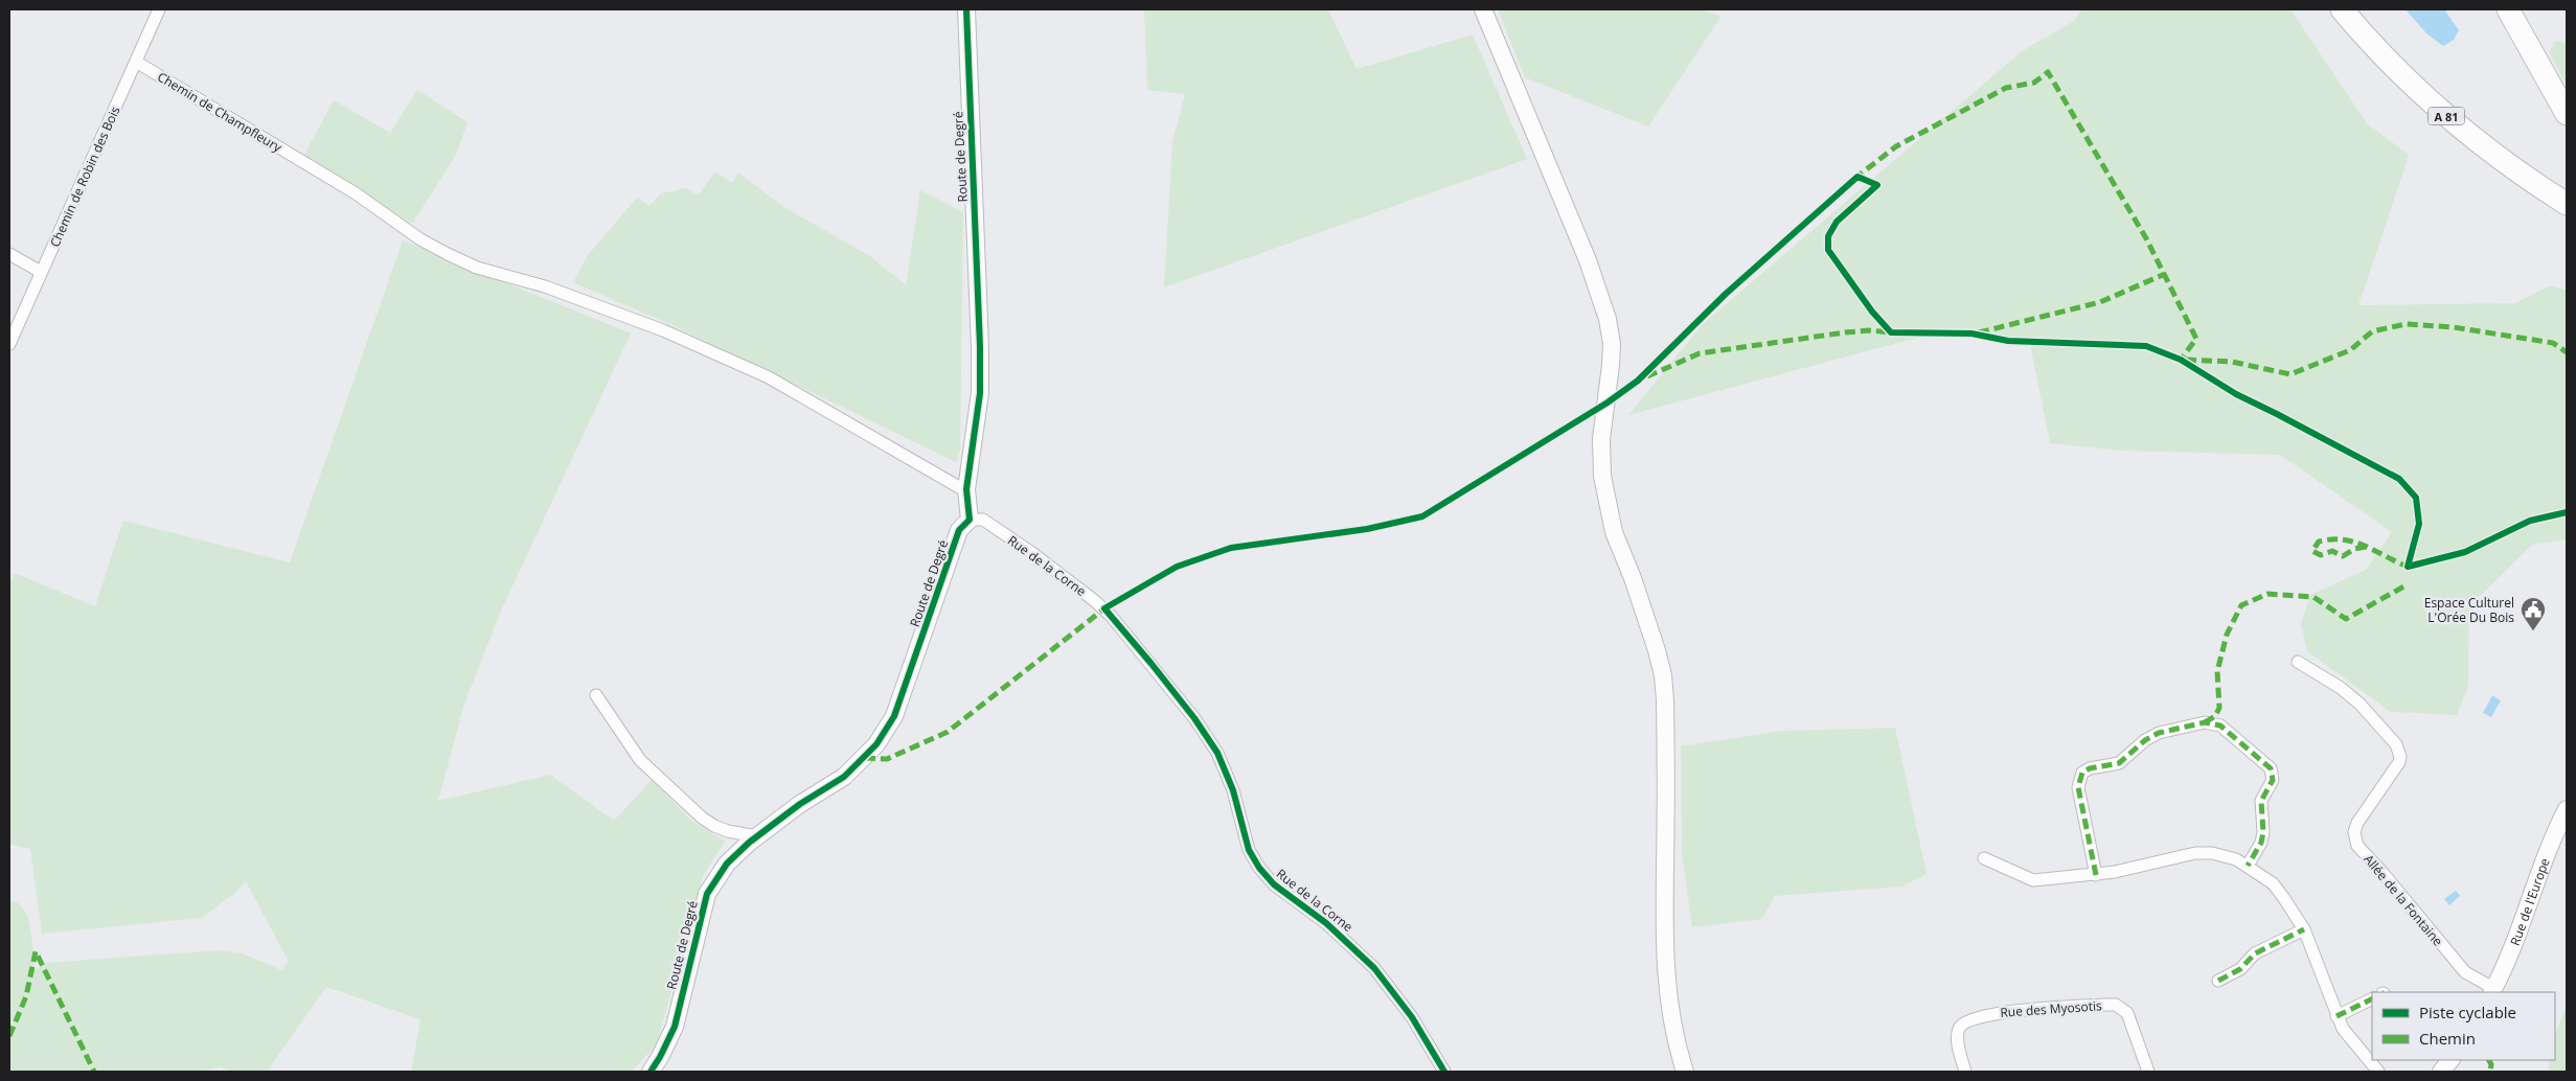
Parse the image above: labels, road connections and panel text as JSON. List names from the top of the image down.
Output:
{
  "streets": {
    "highway": ["A 81"],
    "street": [
      "Chemin de Champfleury",
      "Route de Degré",
      "Chemin de Robin des Bois",
      "Rue de la Corne",
      "Allée de la Fontaine",
      "Rue de l'Europe",
      "Rue des Myosotis"
    ]
  },
  "crossings": [
    ["Chemin de Champfleury", "Route de Degré"],
    ["Chemin de Champfleury", "Chemin de Robin des Bois"],
    ["Route de Degré", "Rue de la Corne"],
    ["Allée de la Fontaine", "Rue de l'Europe"]
  ],
  "places": {
    "public building": ["Espace Culturel L'Orée Du Bois"]
  },
  "legend": ["Piste cyclable", "Chemin"]
}
